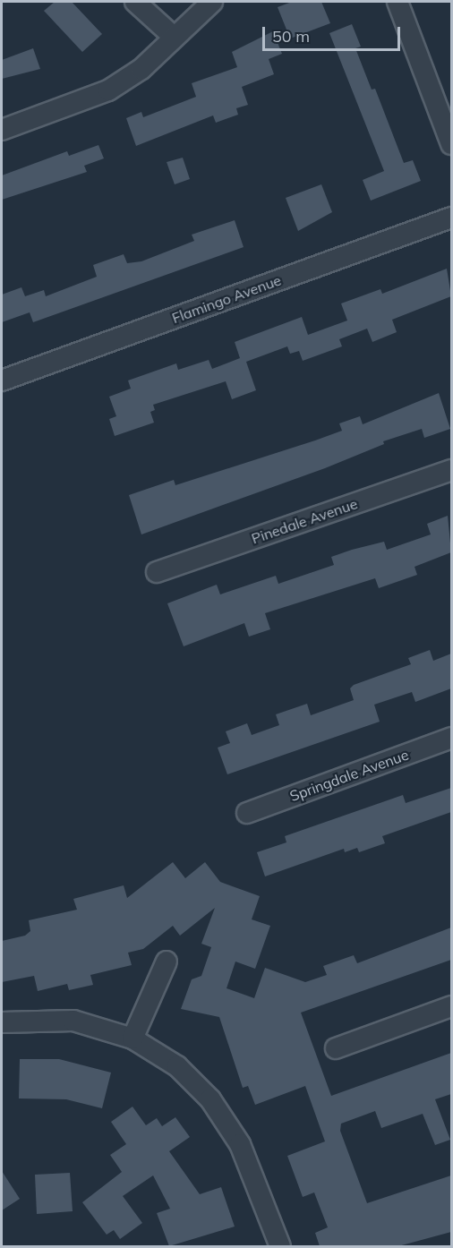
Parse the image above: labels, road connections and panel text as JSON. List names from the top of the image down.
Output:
{
  "streets": {
    "street": ["Flamingo Avenue", "Pinedale Avenue", "Springdale Avenue"]
  },
  "scale_bar": "50 m"
}
